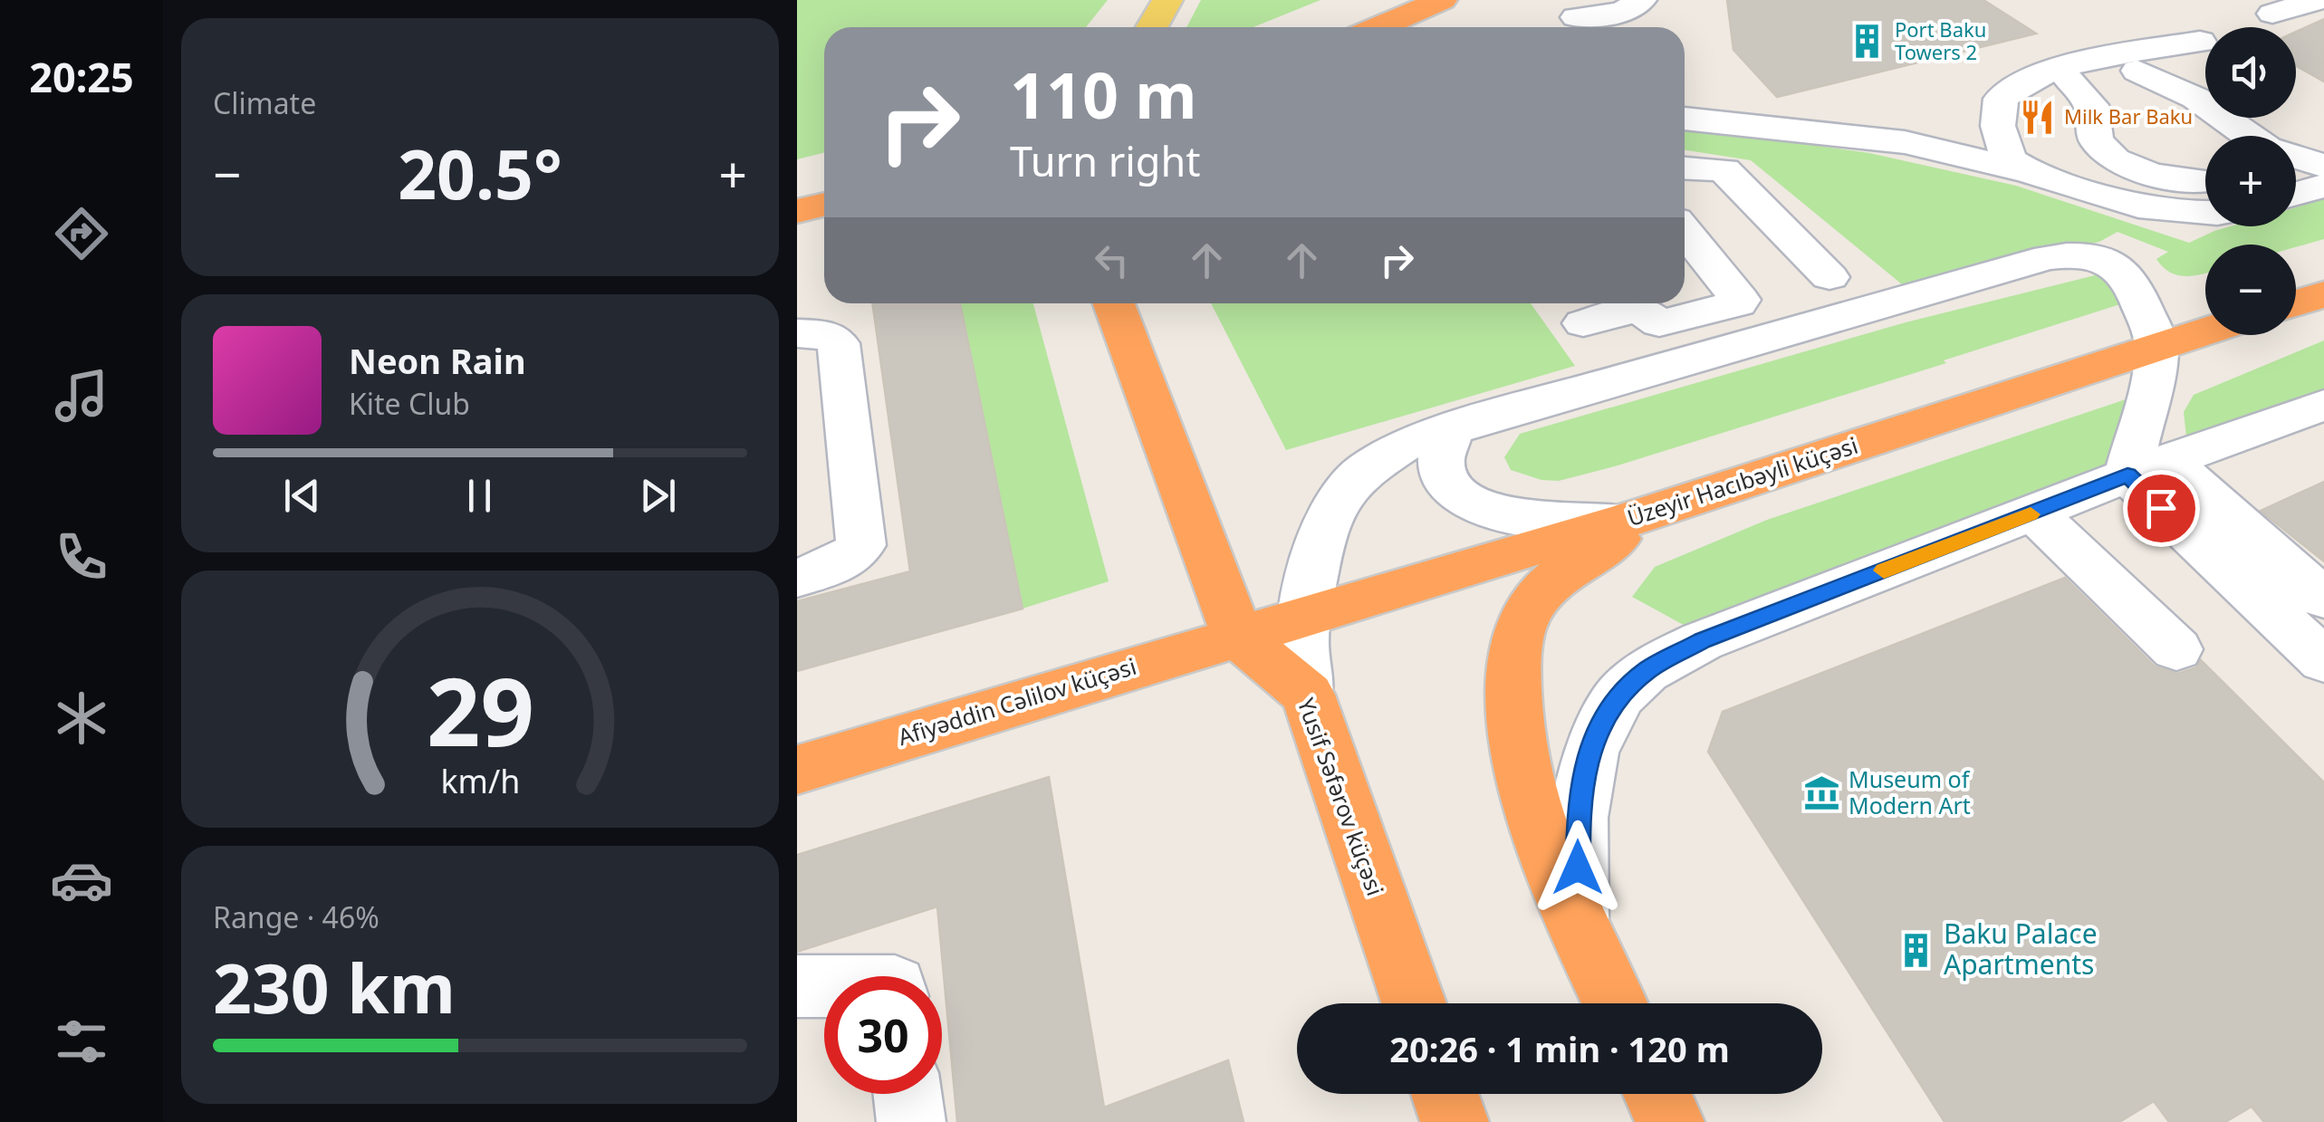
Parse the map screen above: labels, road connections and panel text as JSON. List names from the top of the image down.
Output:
{
  "streets": {
    "highway": ["Üzeyir Hacıbəyli küçəsi", "Afiyəddin Cəlilov küçəsi", "Yusif Səfərov küçəsi"]
  },
  "crossings": [
    ["Üzeyir Hacıbəyli küçəsi", "Afiyəddin Cəlilov küçəsi"],
    ["Üzeyir Hacıbəyli küçəsi", "Yusif Səfərov küçəsi"],
    ["Afiyəddin Cəlilov küçəsi", "Yusif Səfərov küçəsi"]
  ],
  "places": {
    "building": ["Port Baku Towers 2", "Baku Palace Apartments"],
    "restaurant": ["Milk Bar Baku"],
    "museum": ["Museum of Modern Art"]
  },
  "page": {
    "tabs": "20:25",
    "tile": [
      "Climate",
      ["Range · 46%", "230 km"]
    ],
    "map_buttons": ["+", "−"],
    "turn": ["110 m", "Turn right"],
    "heat": ["−", "20.5°", "+"],
    "song": ["Neon Rain", "Kite Club"],
    "limit": "30",
    "trip": "20:26 · 1 min · 120 m",
    "gauge": ["29", "km/h"]
  }
}
